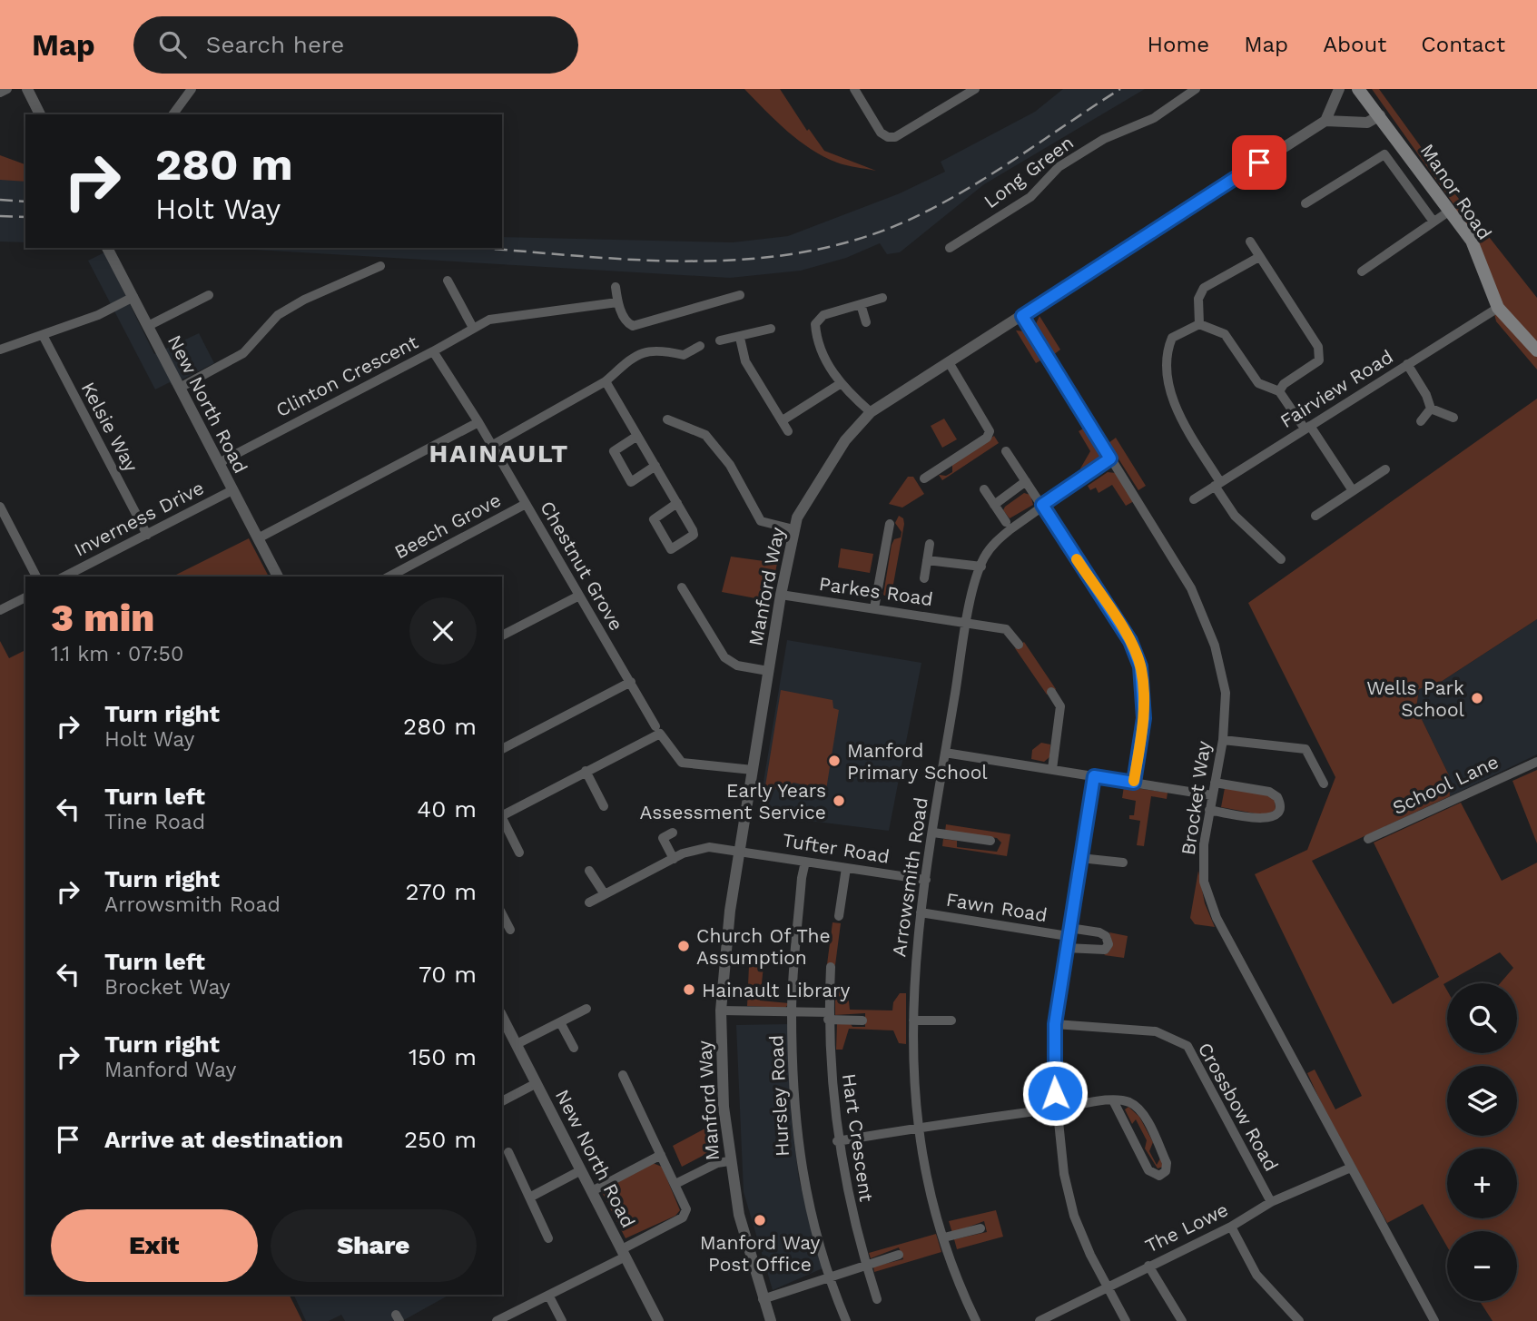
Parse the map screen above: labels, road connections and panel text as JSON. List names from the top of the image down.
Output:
{
  "streets": {
    "main road": ["Manor Road"],
    "street": [
      "Long Green",
      "Clinton Crescent",
      "Fairview Road",
      "New North Road",
      "Kelsie Way",
      "Inverness Drive",
      "Beech Grove",
      "Chestnut Grove",
      "Manford Way",
      "Parkes Road",
      "School Lane",
      "Brocket Way",
      "Tufter Road",
      "Arrowsmith Road",
      "Fawn Road",
      "Hursley Road",
      "Crossbow Road",
      "Hart Crescent",
      "The Lowe"
    ]
  },
  "crossings": [
    ["Manor Road", "Fairview Road"],
    ["Clinton Crescent", "New North Road"],
    ["Clinton Crescent", "Chestnut Grove"],
    ["New North Road", "Inverness Drive"],
    ["Kelsie Way", "Inverness Drive"],
    ["Beech Grove", "Chestnut Grove"],
    ["Manford Way", "Parkes Road"],
    ["Manford Way", "Brocket Way"],
    ["Manford Way", "Tufter Road"],
    ["Parkes Road", "Arrowsmith Road"],
    ["Brocket Way", "Arrowsmith Road"],
    ["Brocket Way", "The Lowe"],
    ["Tufter Road", "Arrowsmith Road"],
    ["Tufter Road", "Hursley Road"],
    ["Arrowsmith Road", "Fawn Road"],
    ["Crossbow Road", "The Lowe"]
  ],
  "districts": ["HAINAULT"],
  "places": [
    "Wells Park School",
    "Manford Primary School",
    "Early Years Assessment Service",
    "Church Of The Assumption",
    "Hainault Library",
    "Manford Way Post Office"
  ],
  "page": {
    "header": "Map",
    "search": "Search here",
    "nav": [
      "Home",
      "Map",
      "About",
      "Contact"
    ],
    "turn": ["280 m", "Holt Way"],
    "heading": ["3 min", "1.1 km · 07:50"],
    "list": [
      {
        "name": "Turn right",
        "note": "Holt Way",
        "value": "280 m"
      },
      {
        "name": "Turn left",
        "note": "Tine Road",
        "value": "40 m"
      },
      {
        "name": "Turn right",
        "note": "Arrowsmith Road",
        "value": "270 m"
      },
      {
        "name": "Turn left",
        "note": "Brocket Way",
        "value": "70 m"
      },
      {
        "name": "Turn right",
        "note": "Manford Way",
        "value": "150 m"
      },
      {
        "name": "Arrive at destination",
        "value": "250 m"
      }
    ],
    "map_buttons": ["+", "−"],
    "buttons": ["Exit", "Share"]
  }
}
